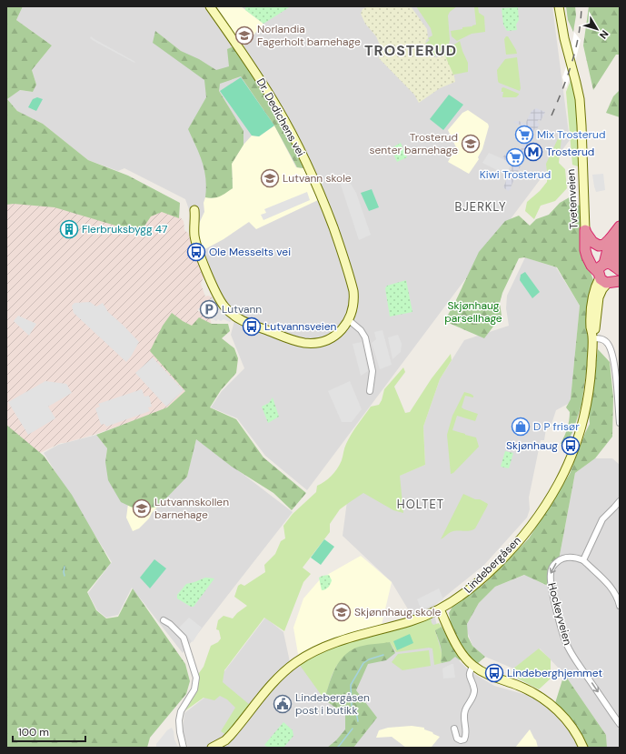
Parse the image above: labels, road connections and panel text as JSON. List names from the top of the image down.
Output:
{
  "streets": {
    "highway": ["Tvetenveien"],
    "street": ["Dr. Dedichens vei", "Lindebergåsen", "Hockeyveien"]
  },
  "crossings": [
    ["Tvetenveien", "Lindebergåsen"]
  ],
  "districts": ["TROSTERUD", "BJERKLY", "HOLTET"],
  "parks": ["Skjønhaug parsellhage"],
  "places": {
    "school or university": [
      "Norlandia Fagerholt barnehage",
      "Trosterud senter barnehage",
      "Lutvann skole",
      "Lutvannskollen barnehage",
      "Skjønnhaug skole"
    ],
    "supermarket": ["Mix Trosterud", "Kiwi Trosterud"],
    "metro station": ["Trosterud"],
    "building": ["Flerbruksbygg 47"],
    "bus stop": [
      "Ole Messelts vei",
      "Lutvannsveien",
      "Skjønhaug",
      "Lindeberghjemmet"
    ],
    "parking": ["Lutvann"],
    "shop": ["D P frisør"],
    "public building": ["Lindebergåsen post i butikk"]
  },
  "scale_bar": "100 m",
  "north": "bottom right"
}
